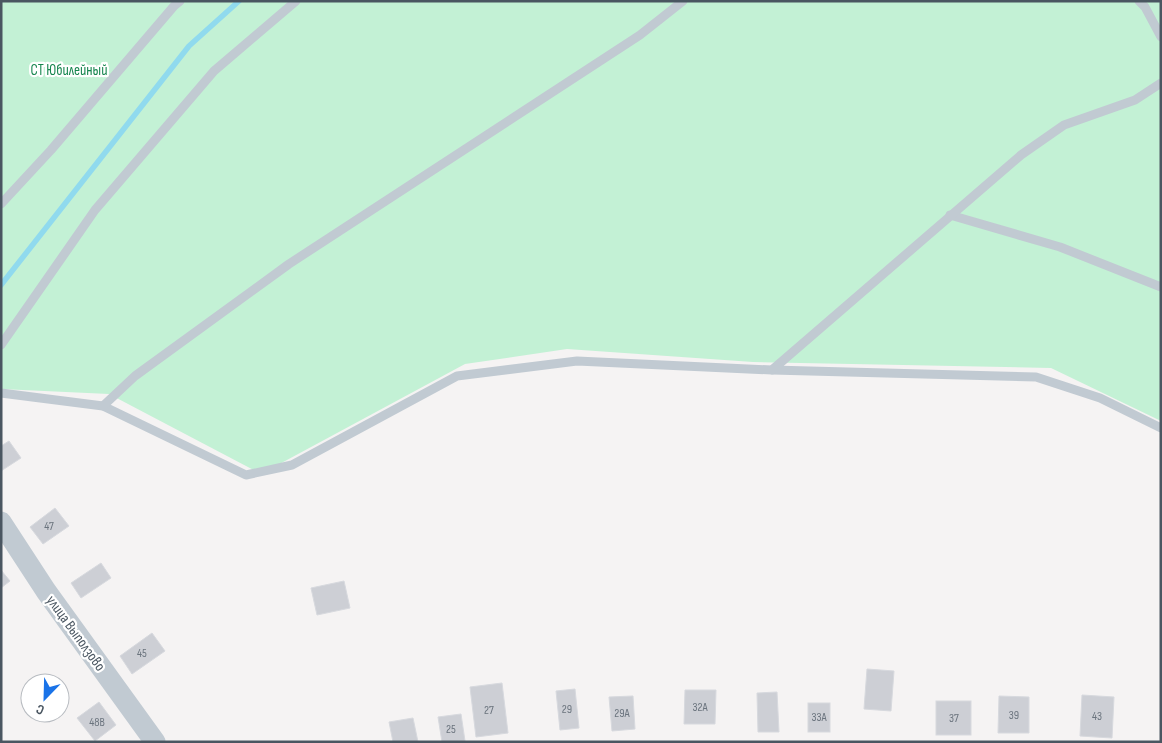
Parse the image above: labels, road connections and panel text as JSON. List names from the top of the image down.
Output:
{
  "streets": {
    "street": ["улица Выползово"]
  },
  "parks": ["СТ Юбилейный"],
  "house_numbers": [
    "47",
    "45",
    "32А",
    "29",
    "27",
    "29А",
    "39",
    "43",
    "33А",
    "37",
    "48В",
    "25"
  ],
  "north": "bottom left"
}
